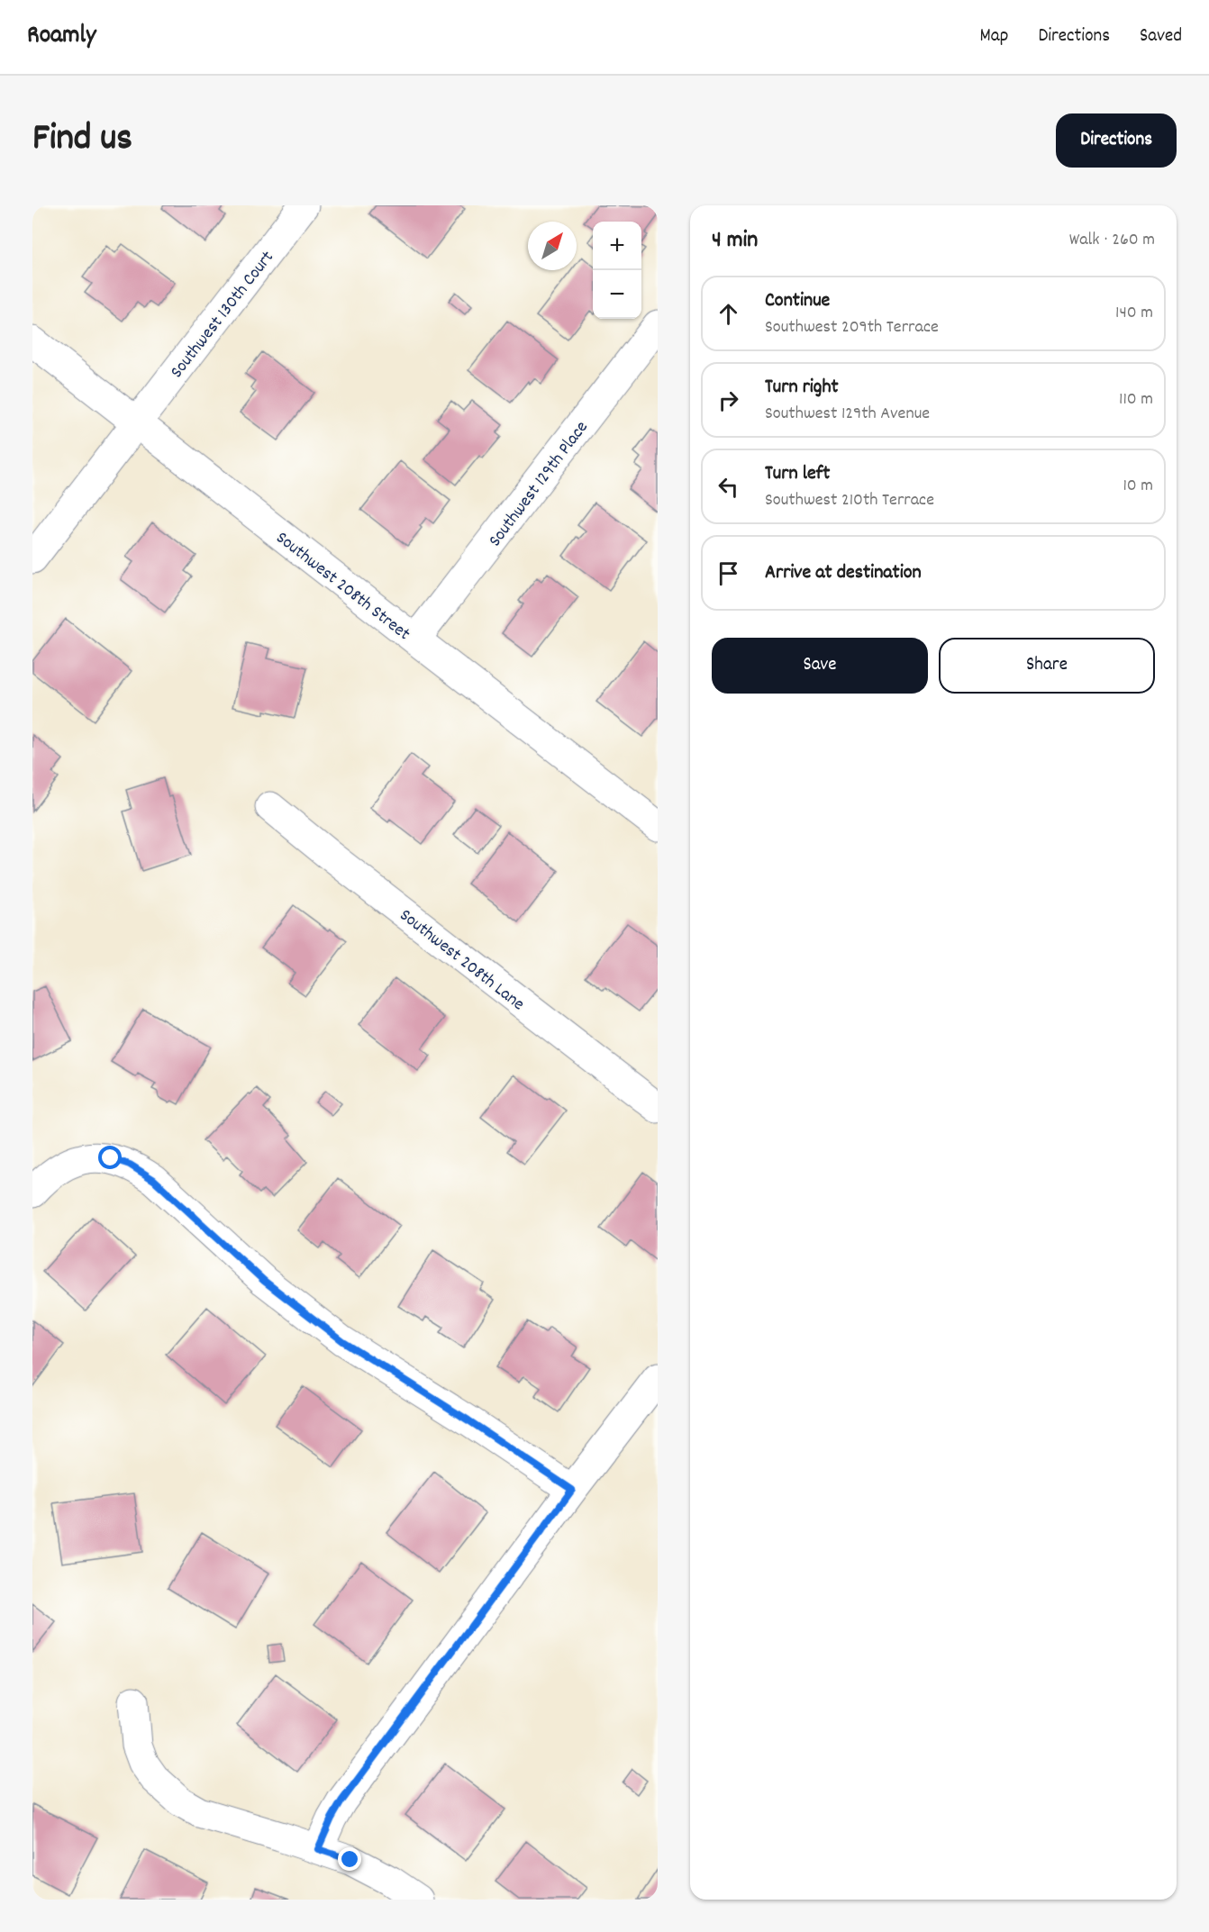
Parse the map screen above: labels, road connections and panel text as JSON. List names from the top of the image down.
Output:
{
  "streets": {
    "street": [
      "Southwest 130th Court",
      "Southwest 129th Place",
      "Southwest 208th Street",
      "Southwest 208th Lane"
    ]
  },
  "crossings": [
    ["Southwest 130th Court", "Southwest 208th Street"],
    ["Southwest 129th Place", "Southwest 208th Street"]
  ],
  "north": "top right",
  "page": {
    "header": "Roamly",
    "nav": ["Map", "Directions", "Saved"],
    "title": "Find us",
    "buttons": [
      "Directions",
      ["Save", "Share"]
    ],
    "heading": ["4 min", "Walk · 260 m"],
    "map_buttons": ["+", "−"],
    "list": [
      ["Continue", "Southwest 209th Terrace", "140 m"],
      ["Turn right", "Southwest 129th Avenue", "110 m"],
      ["Turn left", "Southwest 210th Terrace", "10 m"],
      "Arrive at destination"
    ]
  }
}
